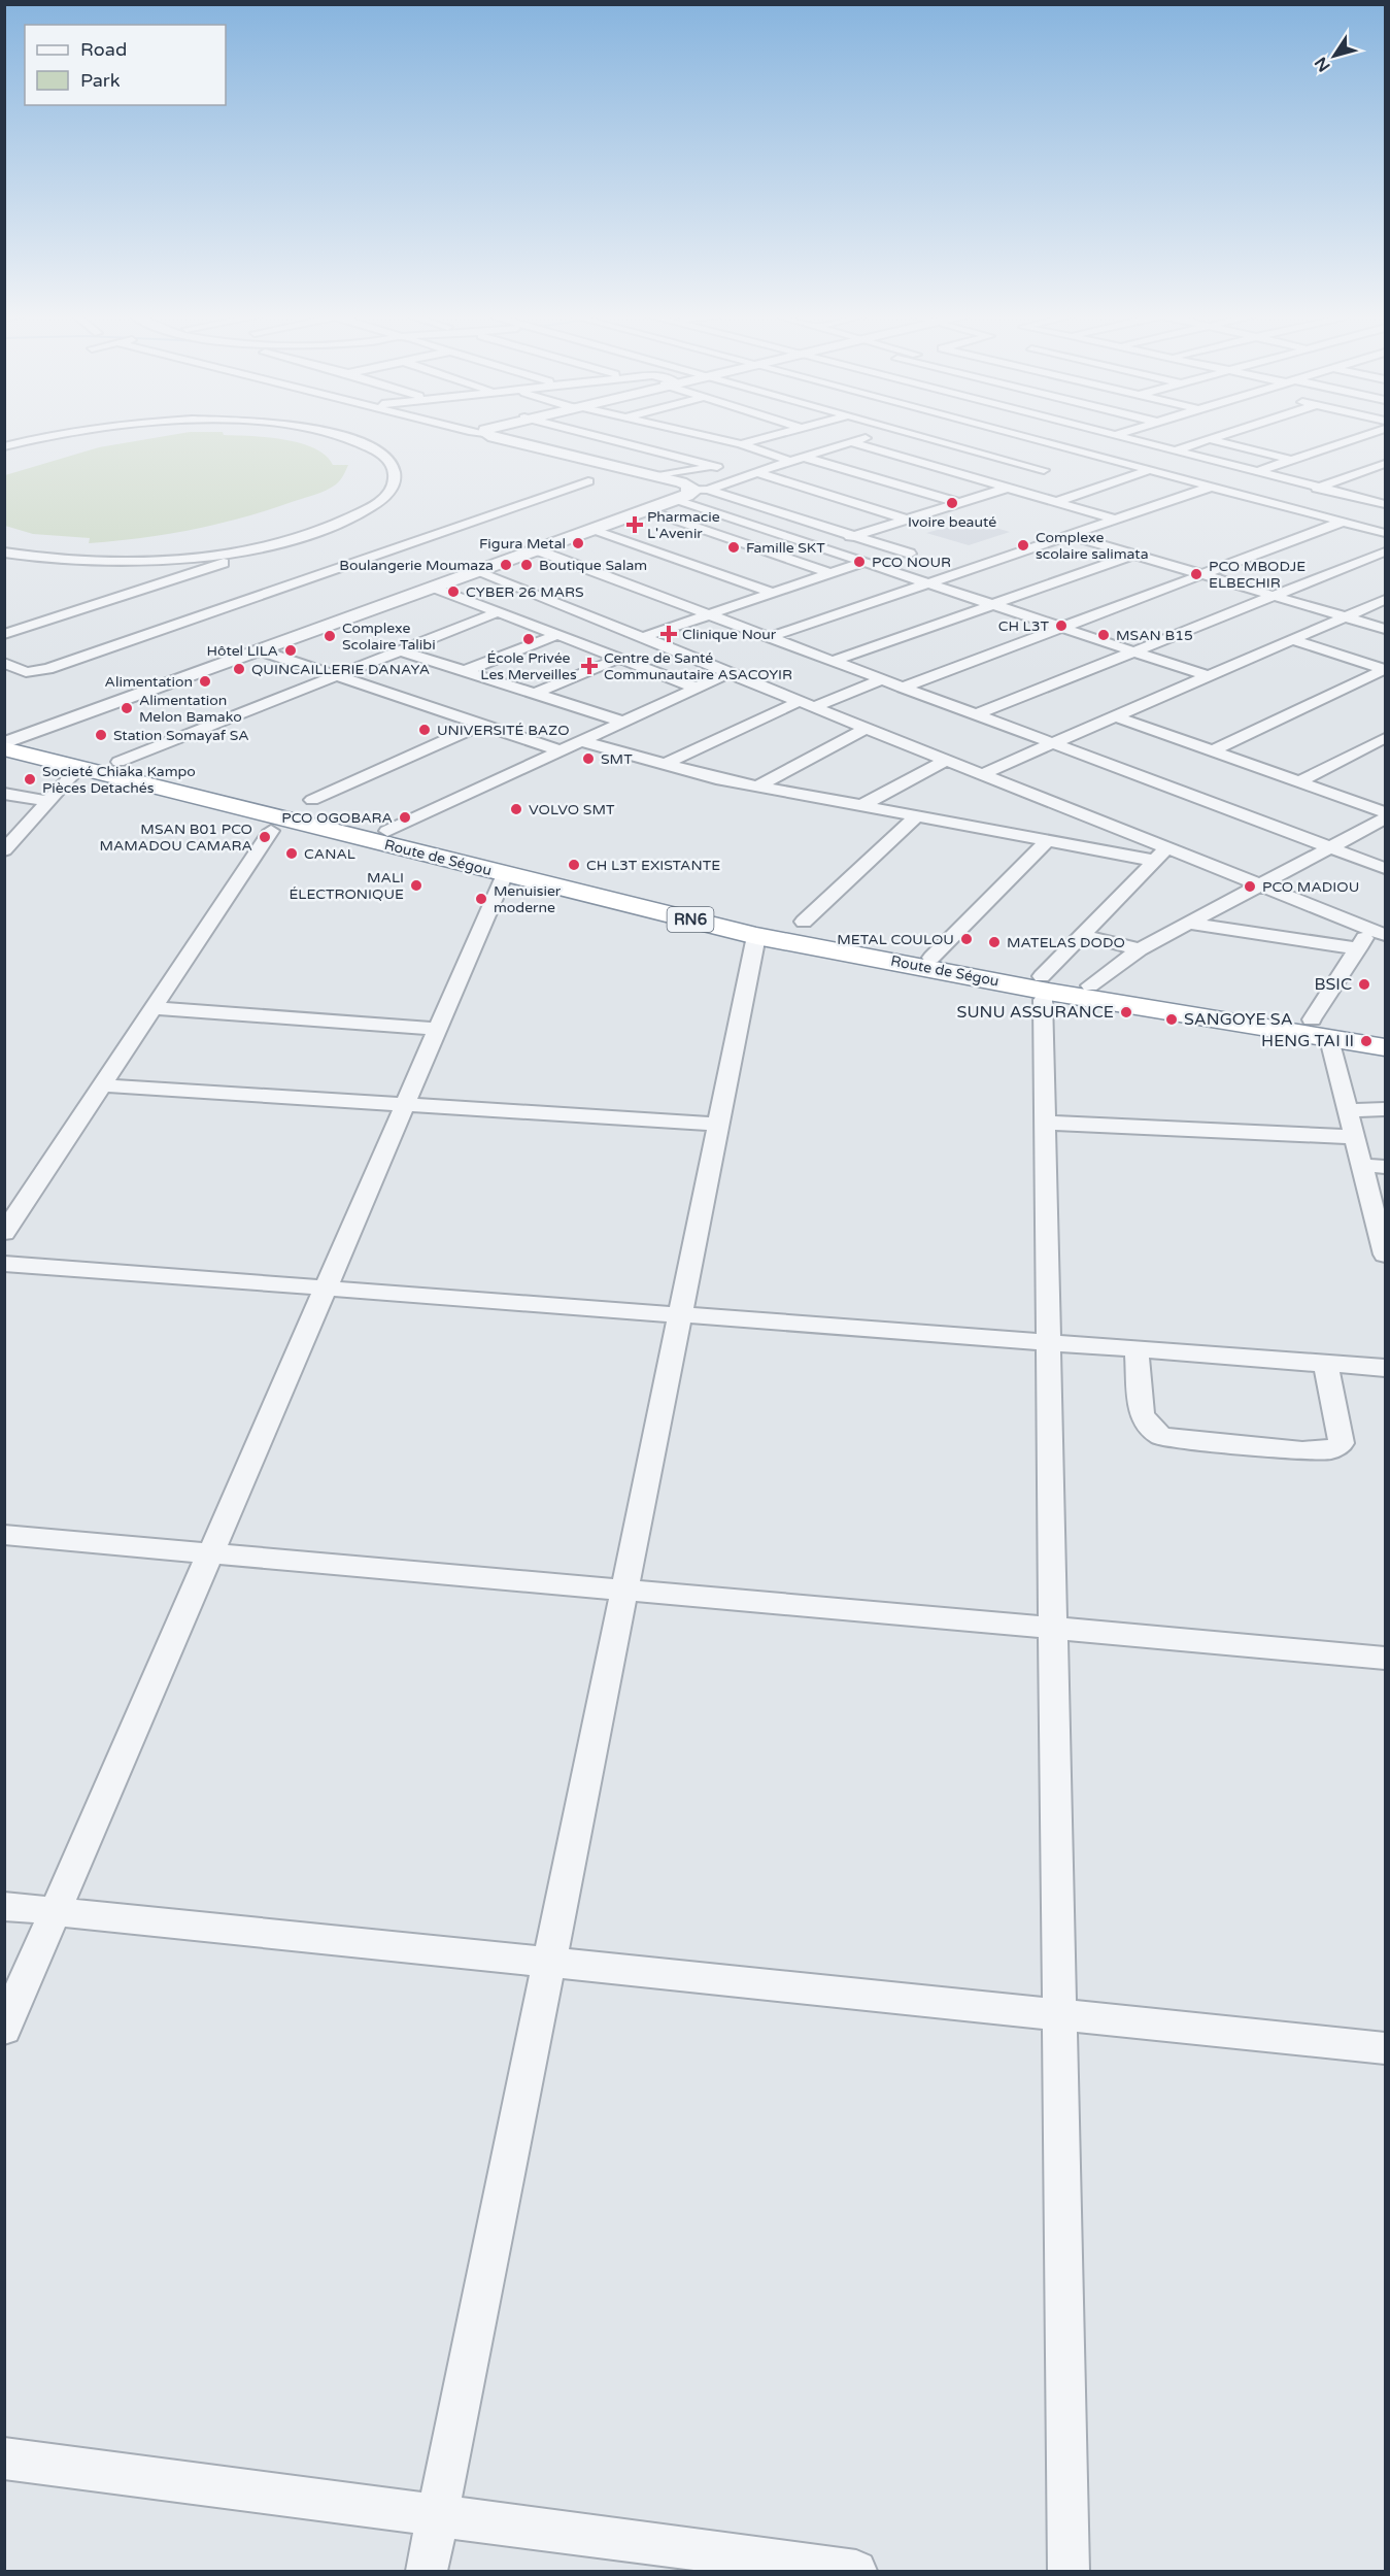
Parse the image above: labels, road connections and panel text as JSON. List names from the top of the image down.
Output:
{
  "streets": {
    "highway": ["Route de Ségou", "RN6"]
  },
  "places": {
    "other": [
      "Ivoire beauté",
      "Figura Metal",
      "Complexe scolaire salimata",
      "Famille SKT",
      "PCO NOUR",
      "Boulangerie Moumaza",
      "Boutique Salam",
      "PCO MBODJE ELBECHIR",
      "CYBER 26 MARS",
      "CH L3T",
      "MSAN B15",
      "Complexe Scolaire Talibi",
      "École Privée Les Merveilles",
      "Hôtel LILA",
      "QUINCAILLERIE DANAYA",
      "Alimentation",
      "Alimentation Melon Bamako",
      "UNIVERSITÉ BAZO",
      "Station Somayaf SA",
      "SMT",
      "Societé Chiaka Kampo Pièces Detachés",
      "VOLVO SMT",
      "PCO OGOBARA",
      "MSAN B01 PCO MAMADOU CAMARA",
      "CANAL",
      "CH L3T EXISTANTE",
      "MALI ÉLECTRONIQUE",
      "PCO MADIOU",
      "Menuisier moderne",
      "METAL COULOU",
      "MATELAS DODO",
      "BSIC",
      "SUNU ASSURANCE",
      "SANGOYE SA",
      "HENG TAI II"
    ],
    "health": ["Pharmacie L'Avenir", "Clinique Nour", "Centre de Santé Communautaire ASACOYIR"]
  },
  "legend": ["Road", "Park"],
  "north": "bottom left"
}
